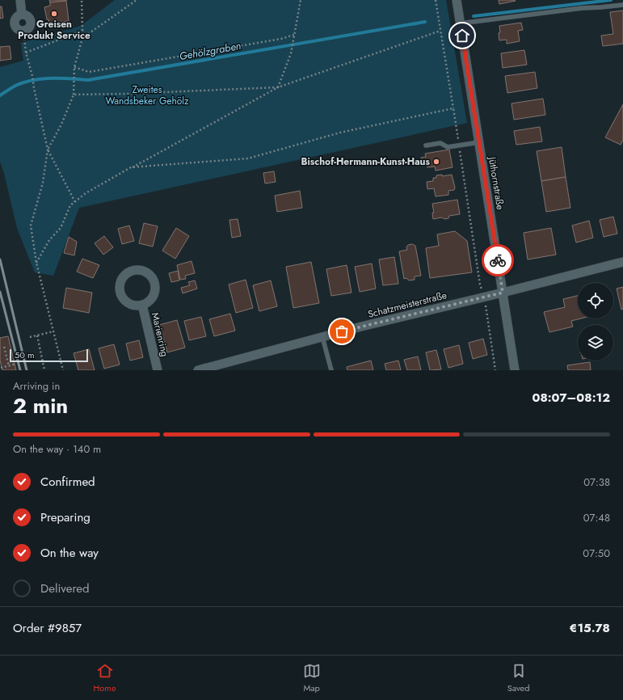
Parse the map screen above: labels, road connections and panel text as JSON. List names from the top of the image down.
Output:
{
  "streets": {
    "street": ["Jüthornstraße", "Schatzmeisterstraße", "Marienring"]
  },
  "crossings": [
    ["Jüthornstraße", "Schatzmeisterstraße"]
  ],
  "water": ["Gehölzgraben"],
  "parks": ["Zweites Wandsbeker Gehölz"],
  "places": ["Greisen Produkt Service", "Bischof-Hermann-Kunst-Haus"],
  "scale_bar": "50 m",
  "page": {
    "scale": "50 m",
    "heading": ["2 min", "Arriving in", "08:07–08:12"],
    "panel": ["Order #9857", "€15.78"],
    "bar": "On the way · 140 m",
    "list": [
      ["Confirmed", "07:38"],
      ["Preparing", "07:48"],
      ["On the way", "07:50"],
      "Delivered"
    ],
    "tabs": ["Home", "Map", "Saved"]
  }
}
